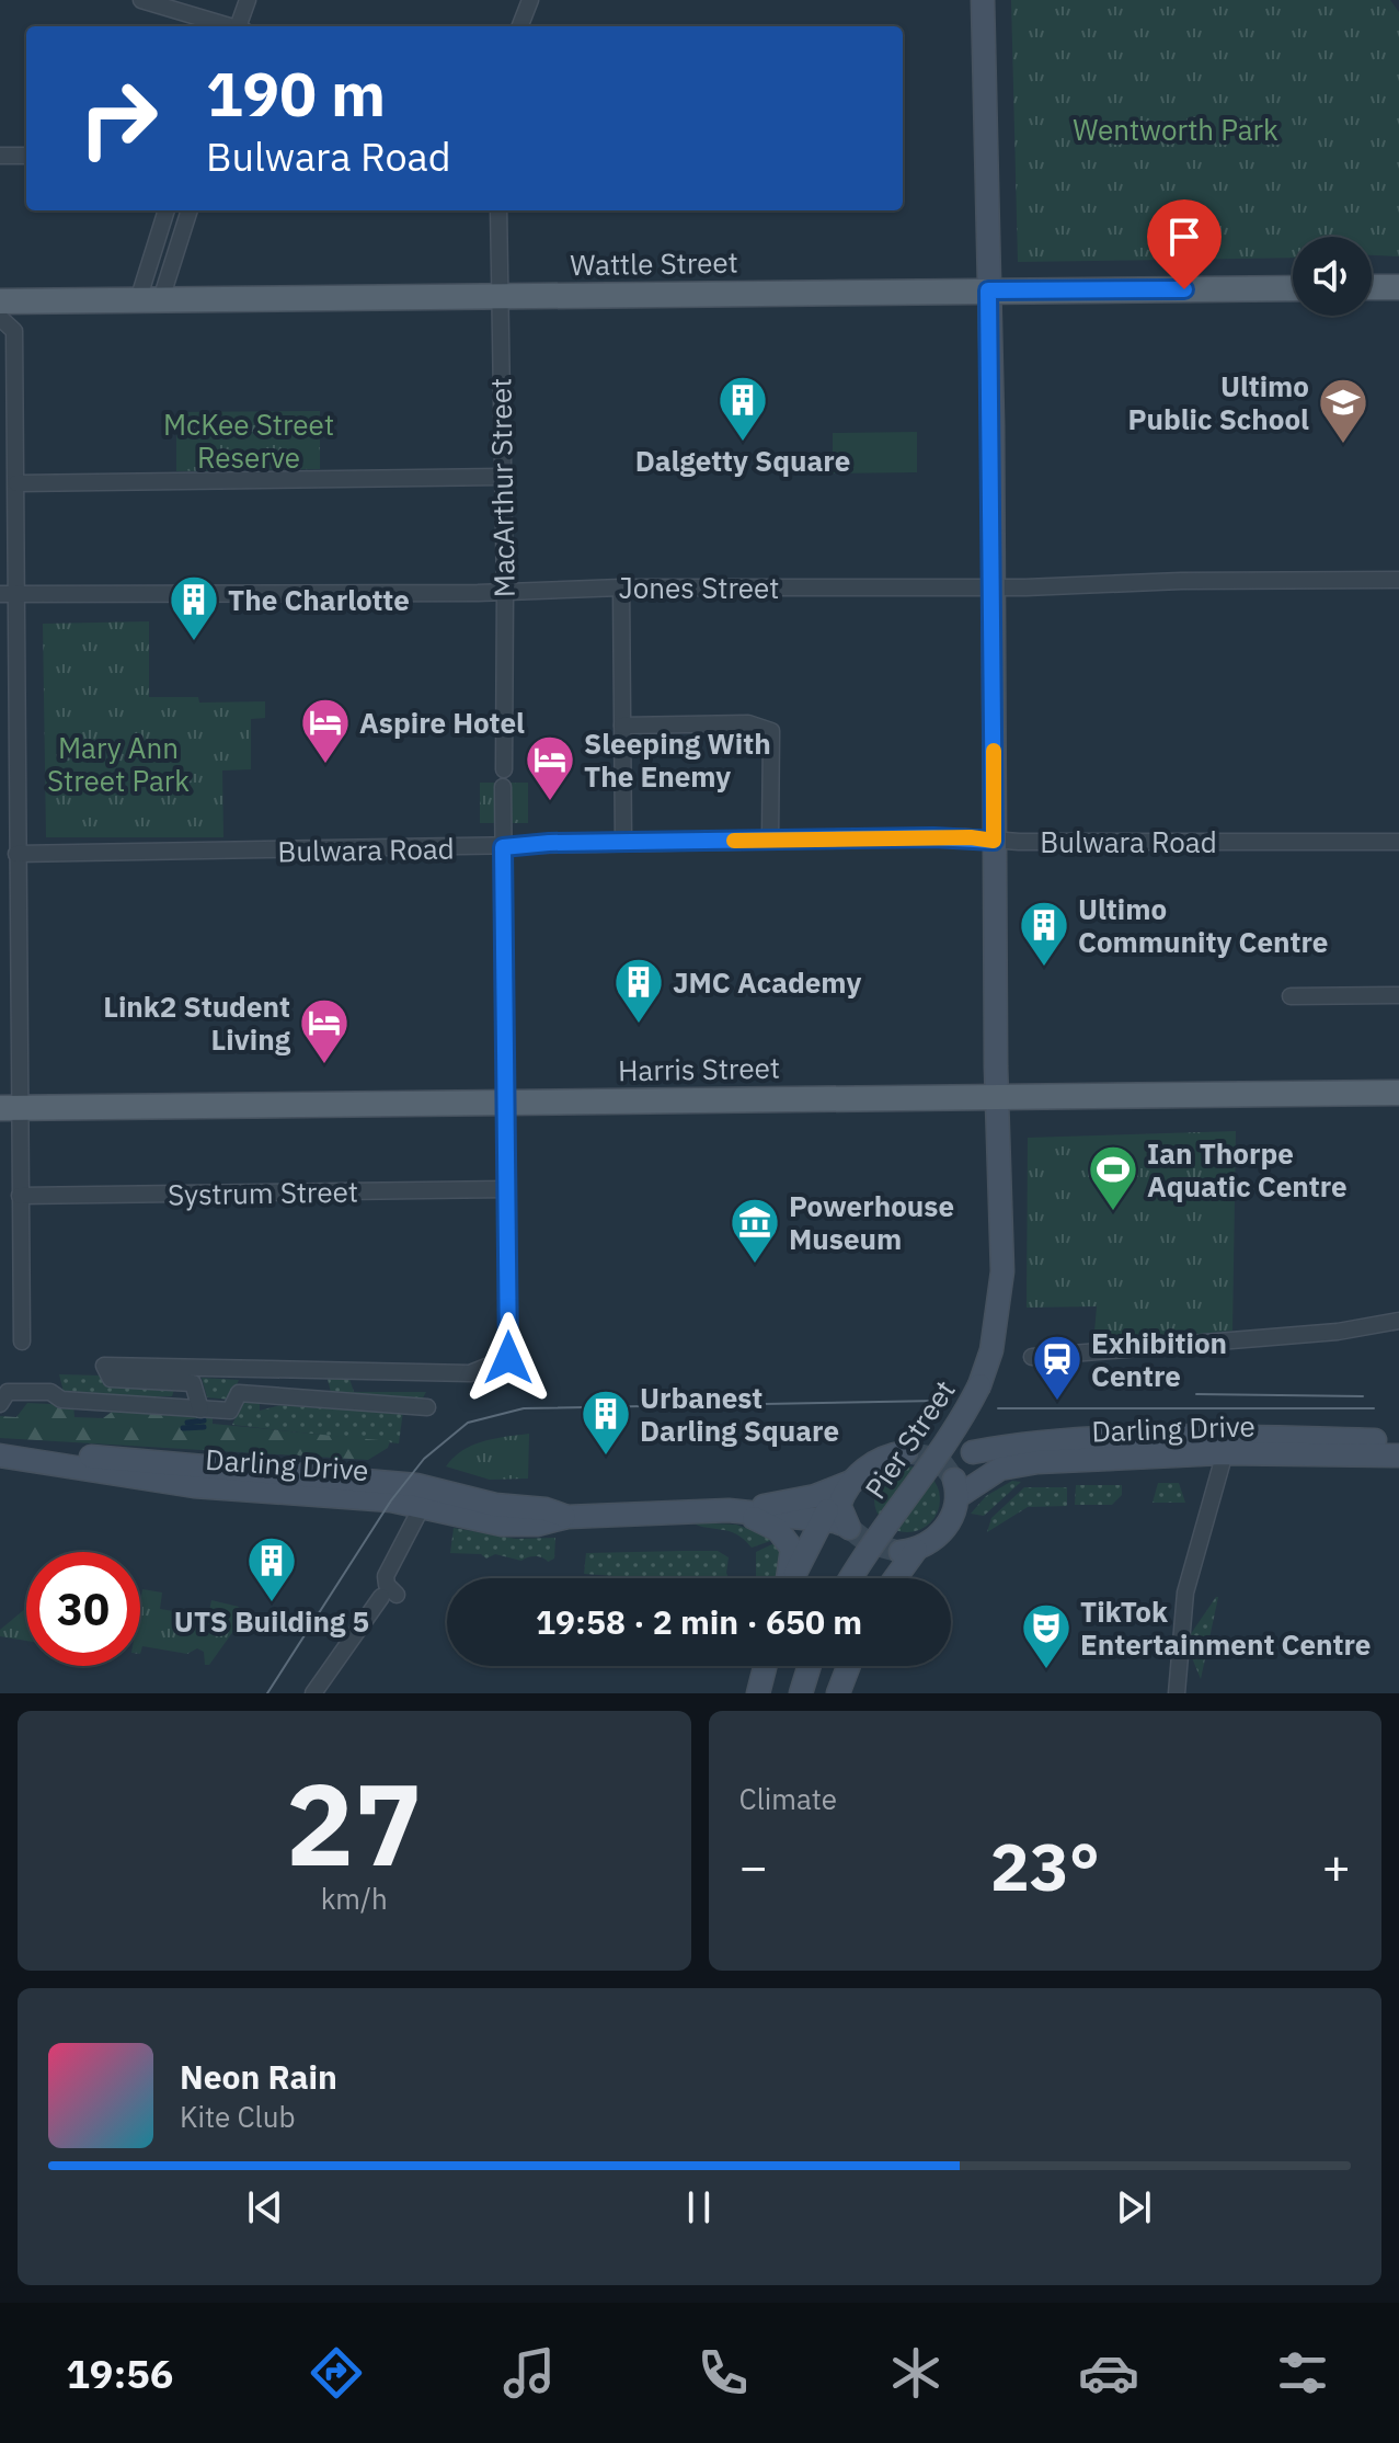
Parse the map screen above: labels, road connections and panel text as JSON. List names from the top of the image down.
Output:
{
  "streets": {
    "main road": ["Wattle Street", "Harris Street"],
    "street": [
      "MacArthur Street",
      "Jones Street",
      "Bulwara Road",
      "Systrum Street",
      "Darling Drive",
      "Pier Street"
    ]
  },
  "crossings": [
    ["Wattle Street", "MacArthur Street"],
    ["Wattle Street", "Pier Street"],
    ["MacArthur Street", "Jones Street"],
    ["Jones Street", "Pier Street"],
    ["Bulwara Road", "Pier Street"],
    ["Harris Street", "Pier Street"]
  ],
  "parks": ["Wentworth Park", "McKee Street Reserve", "Mary Ann Street Park"],
  "places": {
    "building": [
      "Dalgetty Square",
      "The Charlotte",
      "Ultimo Community Centre",
      "JMC Academy",
      "Urbanest Darling Square",
      "UTS Building 5"
    ],
    "school or university": ["Ultimo Public School"],
    "hotel": ["Aspire Hotel", "Sleeping With The Enemy", "Link2 Student Living"],
    "sports": ["Ian Thorpe Aquatic Centre"],
    "museum": ["Powerhouse Museum"],
    "station": ["Exhibition Centre"],
    "theatre": ["TikTok Entertainment Centre"]
  },
  "page": {
    "turn": ["190 m", "Bulwara Road"],
    "limit": "30",
    "trip": "19:58 · 2 min · 650 m",
    "tile": [
      ["27", "km/h"],
      "Climate"
    ],
    "heat": ["−", "23°", "+"],
    "song": ["Neon Rain", "Kite Club"],
    "tabs": "19:56"
  }
}
